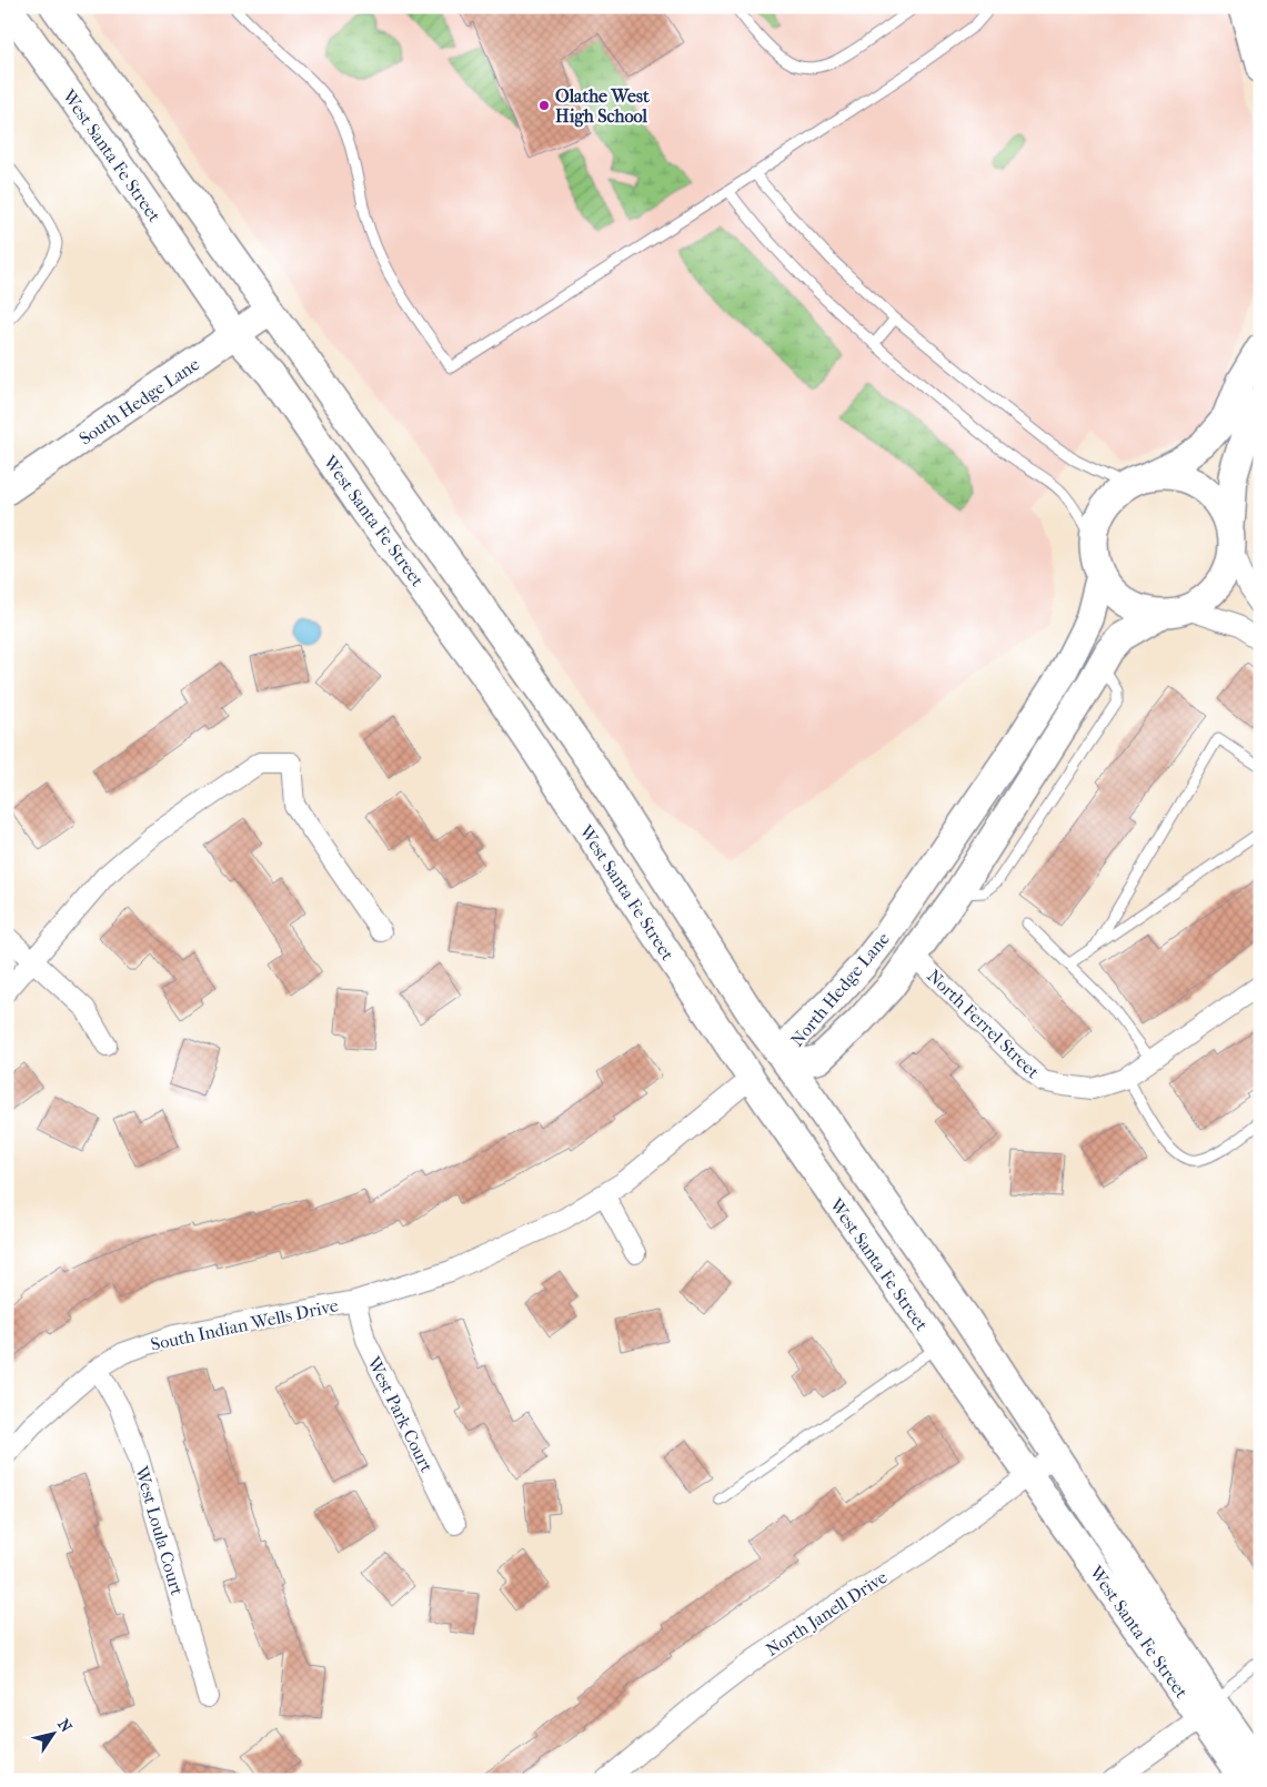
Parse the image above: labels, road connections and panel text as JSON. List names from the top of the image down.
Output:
{
  "streets": {
    "street": [
      "West Santa Fe Street",
      "South Hedge Lane",
      "North Hedge Lane",
      "North Ferrel Street",
      "South Indian Wells Drive",
      "West Park Court",
      "West Loula Court",
      "North Janell Drive"
    ]
  },
  "crossings": [
    ["West Santa Fe Street", "South Hedge Lane"],
    ["West Santa Fe Street", "North Hedge Lane"],
    ["West Santa Fe Street", "South Indian Wells Drive"],
    ["West Santa Fe Street", "North Janell Drive"],
    ["North Hedge Lane", "North Ferrel Street"],
    ["South Indian Wells Drive", "West Park Court"],
    ["South Indian Wells Drive", "West Loula Court"]
  ],
  "places": ["Olathe West High School"],
  "north": "top right"
}
